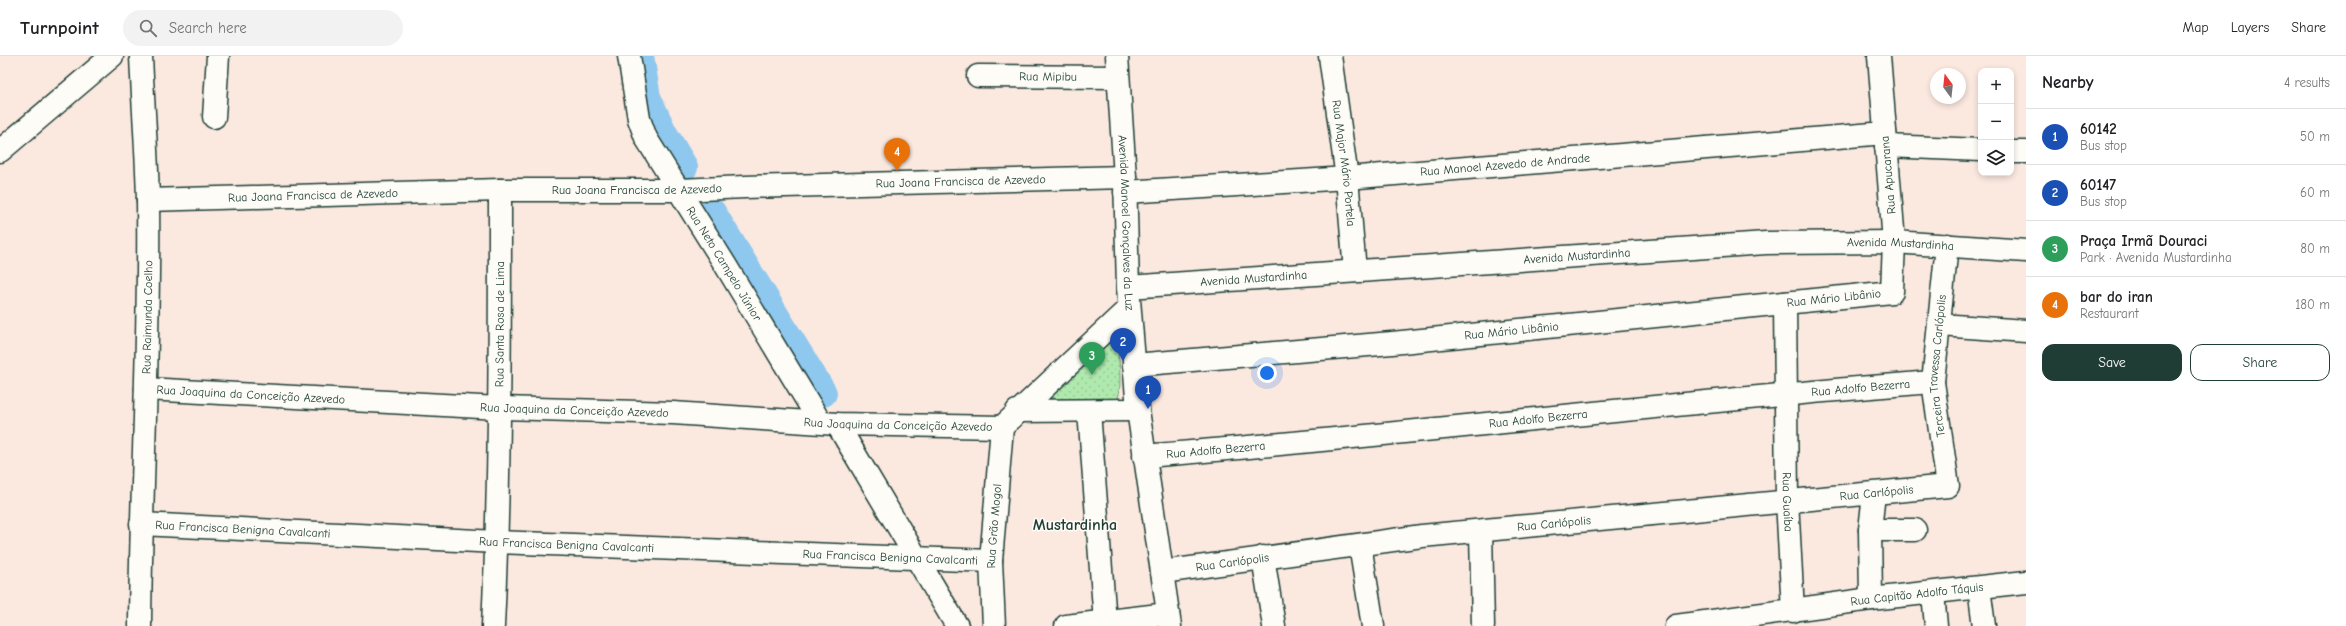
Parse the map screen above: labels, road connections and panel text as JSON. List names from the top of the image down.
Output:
{
  "streets": {
    "street": [
      "Rua Mipibu",
      "Rua Major Mário Portela",
      "Rua Manoel Azevedo de Andrade",
      "Rua Apucarana",
      "Rua Joana Francisca de Azevedo",
      "Avenida Manoel Gonçalves da Luz",
      "Avenida Mustardinha",
      "Rua Neto Campelo Júnior",
      "Rua Mário Libânio",
      "Rua Raimunda Coelho",
      "Rua Santa Rosa de Lima",
      "Terceira Travessa Carlópolis",
      "Rua Adolfo Bezerra",
      "Rua Joaquina da Conceição Azevedo",
      "Rua Carlópolis",
      "Rua Guaíba",
      "Rua Grão Mogol",
      "Rua Francisca Benigna Cavalcanti",
      "Rua Capitão Adolfo Táquis"
    ]
  },
  "crossings": [
    ["Rua Mipibu", "Avenida Manoel Gonçalves da Luz"],
    ["Rua Major Mário Portela", "Rua Manoel Azevedo de Andrade"],
    ["Rua Major Mário Portela", "Avenida Mustardinha"],
    ["Rua Manoel Azevedo de Andrade", "Rua Apucarana"],
    ["Rua Manoel Azevedo de Andrade", "Rua Joana Francisca de Azevedo"],
    ["Rua Manoel Azevedo de Andrade", "Avenida Manoel Gonçalves da Luz"],
    ["Rua Apucarana", "Avenida Mustardinha"],
    ["Rua Apucarana", "Rua Mário Libânio"],
    ["Rua Joana Francisca de Azevedo", "Avenida Manoel Gonçalves da Luz"],
    ["Rua Joana Francisca de Azevedo", "Rua Neto Campelo Júnior"],
    ["Rua Joana Francisca de Azevedo", "Rua Raimunda Coelho"],
    ["Rua Joana Francisca de Azevedo", "Rua Santa Rosa de Lima"],
    ["Avenida Manoel Gonçalves da Luz", "Avenida Mustardinha"],
    ["Avenida Manoel Gonçalves da Luz", "Rua Mário Libânio"],
    ["Avenida Manoel Gonçalves da Luz", "Rua Adolfo Bezerra"],
    ["Avenida Manoel Gonçalves da Luz", "Rua Carlópolis"],
    ["Avenida Mustardinha", "Terceira Travessa Carlópolis"],
    ["Rua Neto Campelo Júnior", "Rua Joaquina da Conceição Azevedo"],
    ["Rua Neto Campelo Júnior", "Rua Francisca Benigna Cavalcanti"],
    ["Rua Mário Libânio", "Rua Guaíba"],
    ["Rua Raimunda Coelho", "Rua Joaquina da Conceição Azevedo"],
    ["Rua Raimunda Coelho", "Rua Francisca Benigna Cavalcanti"],
    ["Rua Santa Rosa de Lima", "Rua Joaquina da Conceição Azevedo"],
    ["Rua Santa Rosa de Lima", "Rua Francisca Benigna Cavalcanti"],
    ["Terceira Travessa Carlópolis", "Rua Adolfo Bezerra"],
    ["Terceira Travessa Carlópolis", "Rua Carlópolis"],
    ["Rua Adolfo Bezerra", "Rua Guaíba"],
    ["Rua Joaquina da Conceição Azevedo", "Rua Grão Mogol"],
    ["Rua Carlópolis", "Rua Guaíba"],
    ["Rua Guaíba", "Rua Capitão Adolfo Táquis"],
    ["Rua Grão Mogol", "Rua Francisca Benigna Cavalcanti"]
  ],
  "districts": ["Mustardinha"],
  "north": "top",
  "page": {
    "header": "Turnpoint",
    "search": "Search here",
    "nav": ["Map", "Layers", "Share"],
    "heading": ["Nearby", "4 results"],
    "map_buttons": ["+", "−"],
    "list": [
      {
        "mark": "1",
        "name": "60142",
        "note": "Bus stop",
        "value": "50 m"
      },
      {
        "mark": "2",
        "name": "60147",
        "note": "Bus stop",
        "value": "60 m"
      },
      {
        "mark": "3",
        "name": "Praça Irmã Douraci",
        "note": "Park · Avenida Mustardinha",
        "value": "80 m"
      },
      {
        "mark": "4",
        "name": "bar do iran",
        "note": "Restaurant",
        "value": "180 m"
      }
    ],
    "pins": [
      "4",
      "2",
      "3",
      "1"
    ],
    "buttons": ["Save", "Share"]
  }
}
